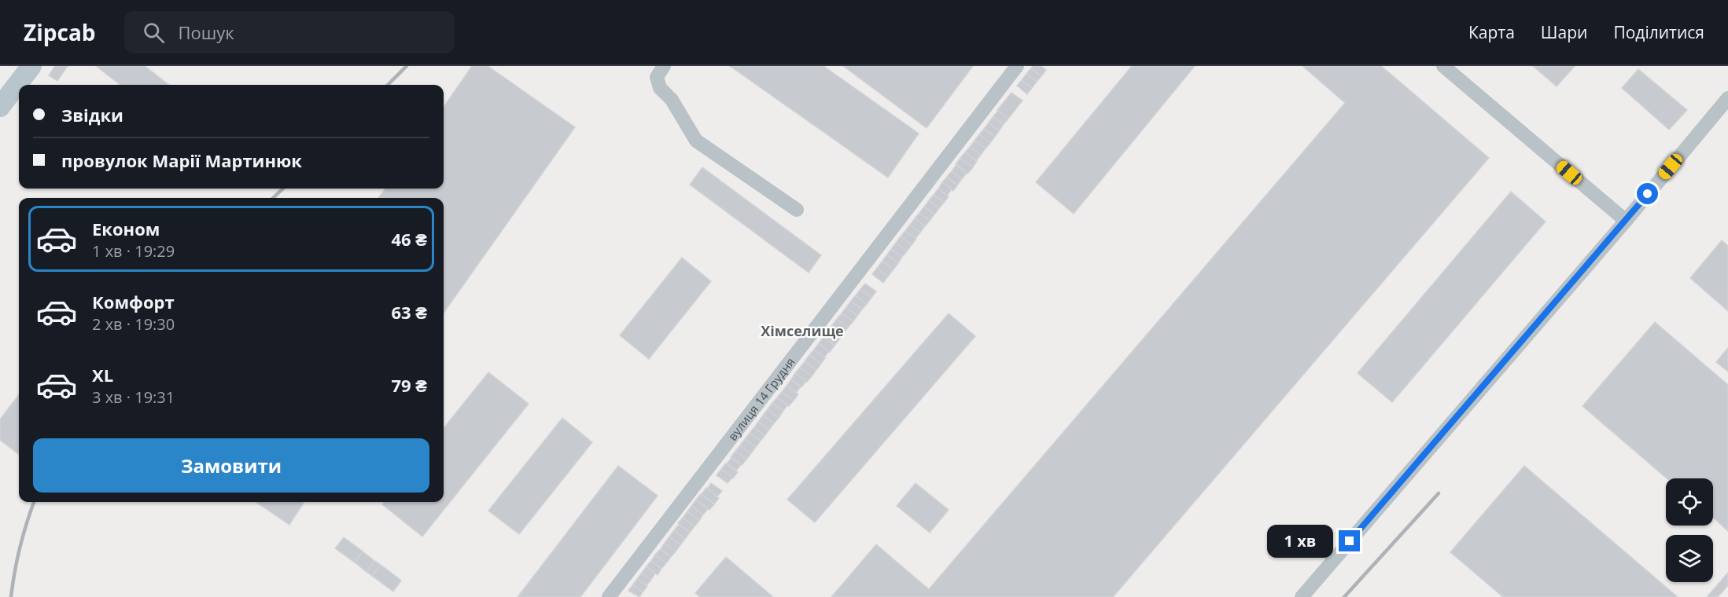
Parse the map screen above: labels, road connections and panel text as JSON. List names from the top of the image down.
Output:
{
  "streets": {
    "street": ["вулиця 14 Грудня"]
  },
  "districts": ["Хімселище"],
  "page": {
    "header": "Zipcab",
    "search": "Пошук",
    "nav": ["Карта", "Шари", "Поділитися"],
    "banner": ["Звідки", "провулок Марії Мартинюк"],
    "list": [
      {
        "name": "Економ",
        "note": "1 хв · 19:29",
        "value": "46 ₴"
      },
      {
        "name": "Комфорт",
        "note": "2 хв · 19:30",
        "value": "63 ₴"
      },
      {
        "name": "XL",
        "note": "3 хв · 19:31",
        "value": "79 ₴"
      }
    ],
    "buttons": "Замовити",
    "bubble": "1 хв"
  }
}
